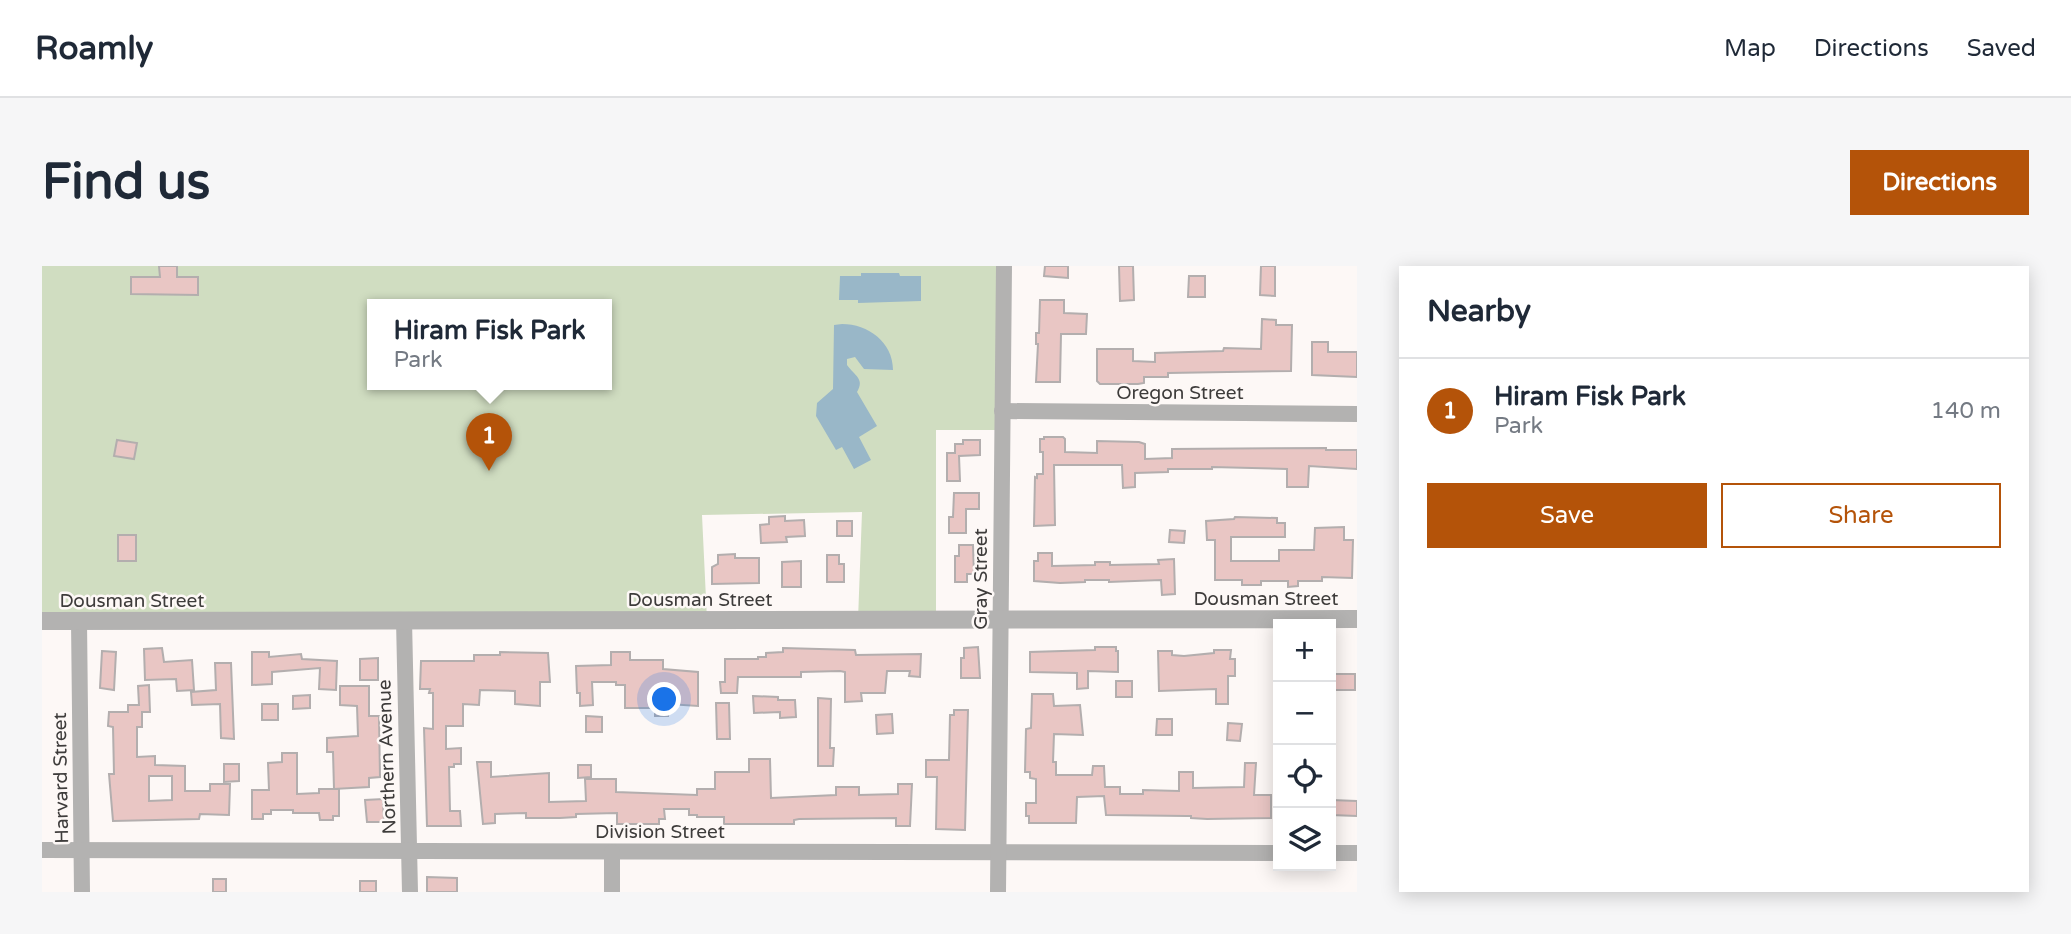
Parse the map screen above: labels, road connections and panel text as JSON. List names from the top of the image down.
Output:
{
  "streets": {
    "street": [
      "Oregon Street",
      "Gray Street",
      "Dousman Street",
      "Northern Avenue",
      "Harvard Street",
      "Division Street"
    ]
  },
  "crossings": [
    ["Oregon Street", "Gray Street"],
    ["Gray Street", "Dousman Street"],
    ["Gray Street", "Division Street"],
    ["Dousman Street", "Northern Avenue"],
    ["Dousman Street", "Harvard Street"],
    ["Northern Avenue", "Division Street"],
    ["Harvard Street", "Division Street"]
  ],
  "page": {
    "header": "Roamly",
    "nav": ["Map", "Directions", "Saved"],
    "buttons": [
      "Directions",
      ["Save", "Share"]
    ],
    "title": "Find us",
    "heading": "Nearby",
    "popup": ["Hiram Fisk Park", "Park"],
    "list": [
      {
        "mark": "1",
        "name": "Hiram Fisk Park",
        "note": "Park",
        "value": "140 m"
      }
    ],
    "pins": "1",
    "map_buttons": ["+", "−"]
  }
}
